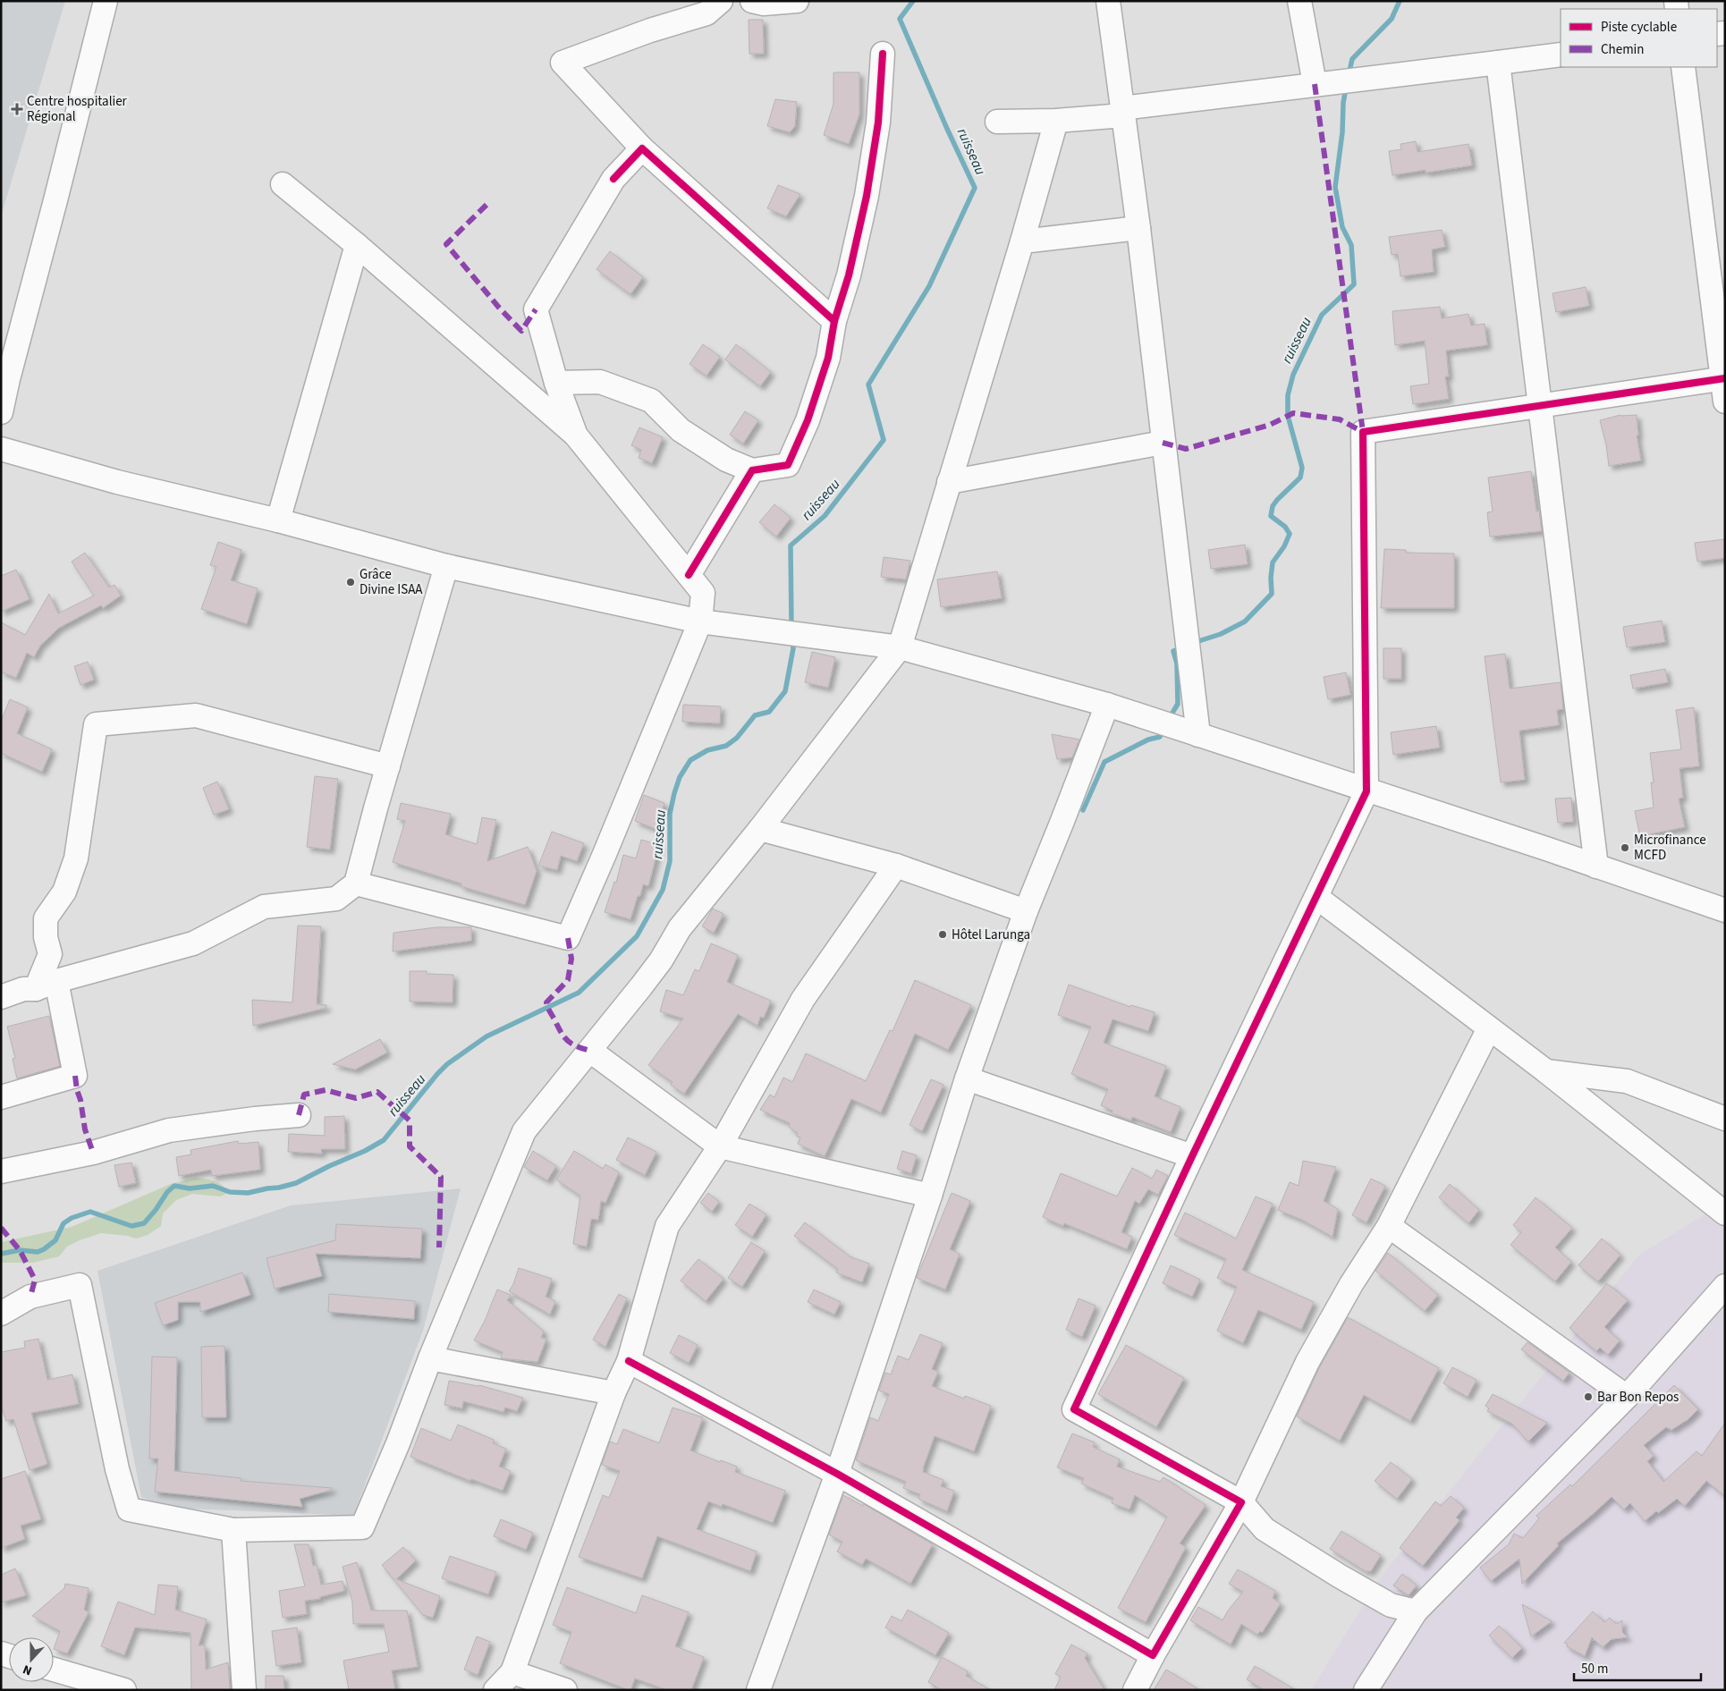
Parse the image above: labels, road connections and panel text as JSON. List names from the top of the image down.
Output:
{
  "water": ["ruisseau"],
  "places": {
    "health": ["Centre hospitalier Régional"],
    "other": [
      "Grâce Divine ISAA",
      "Microfinance MCFD",
      "Hôtel Larunga",
      "Bar Bon Repos"
    ]
  },
  "legend": ["Piste cyclable", "Chemin"],
  "scale_bar": "50 m",
  "north": "bottom"
}
